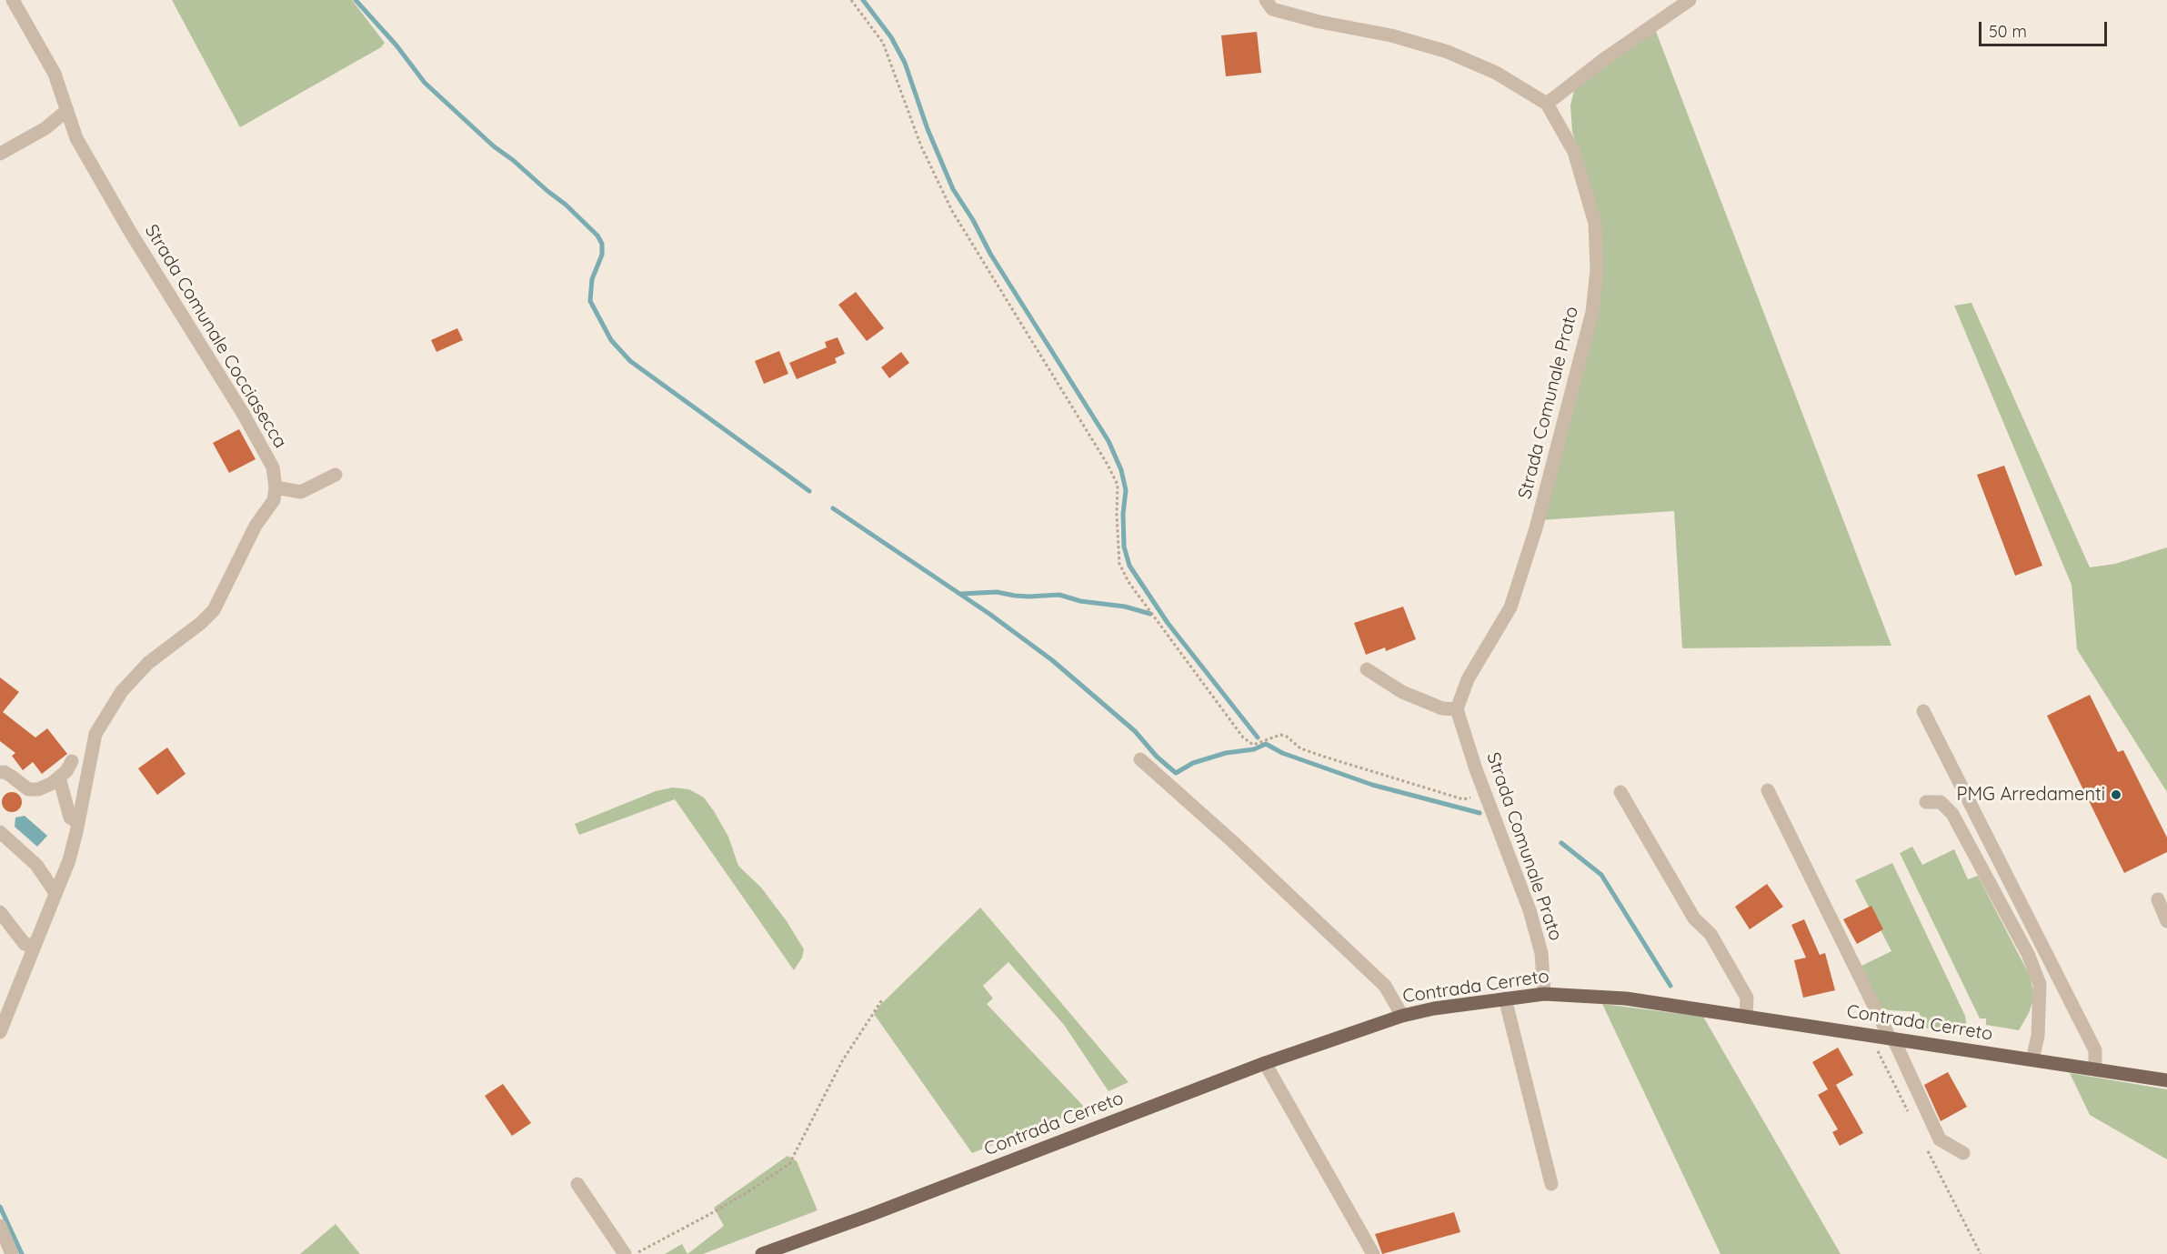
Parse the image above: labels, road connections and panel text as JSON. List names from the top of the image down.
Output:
{
  "streets": {
    "main road": ["Contrada Cerreto"],
    "street": ["Strada Comunale Cocciasecca", "Strada Comunale Prato"]
  },
  "crossings": [
    ["Strada Comunale Prato", "Contrada Cerreto"]
  ],
  "places": ["PMG Arredamenti"],
  "scale_bar": "50 m"
}
